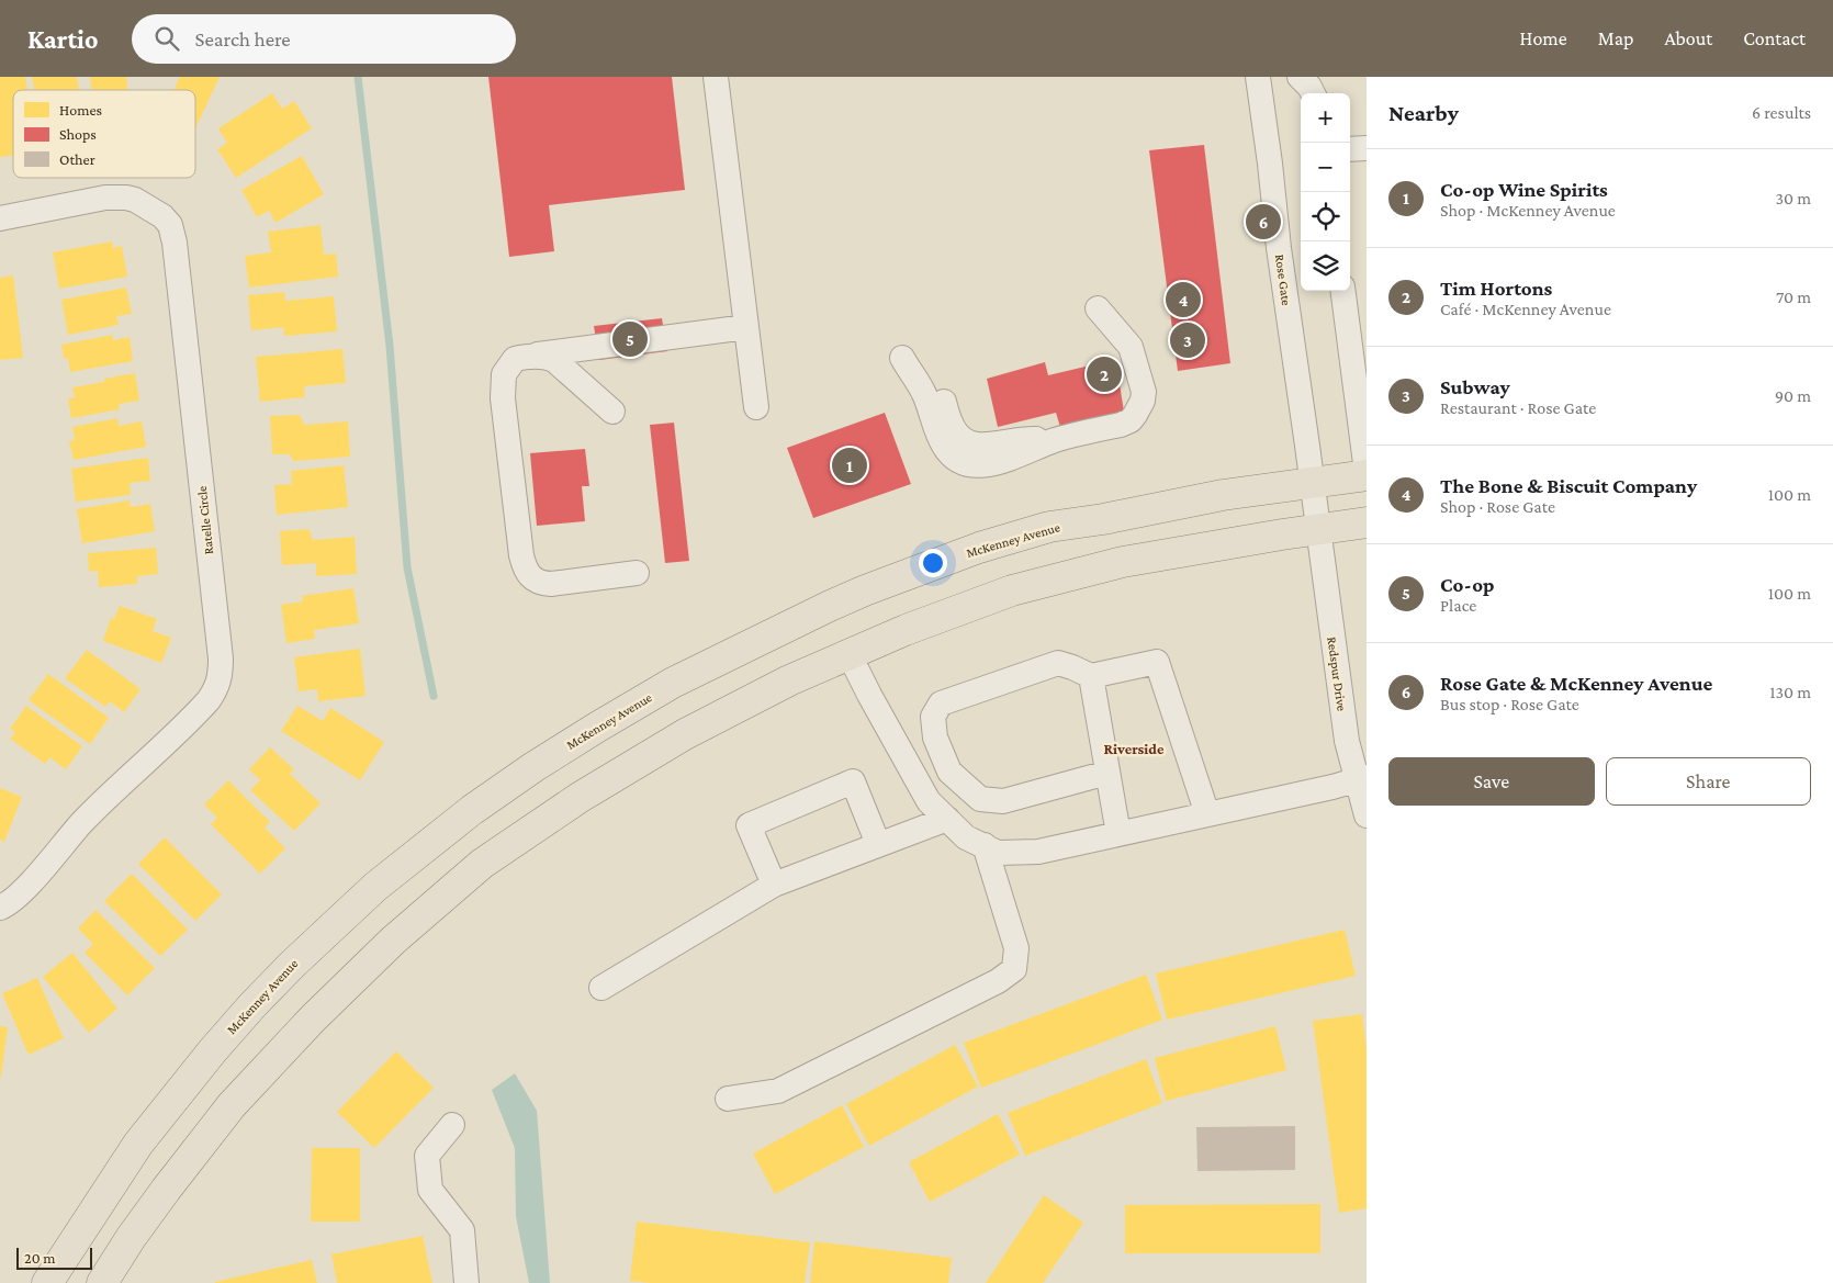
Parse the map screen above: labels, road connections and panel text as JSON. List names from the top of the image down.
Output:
{
  "streets": {
    "main road": ["McKenney Avenue"],
    "street": ["Rose Gate", "Ratelle Circle", "Redspur Drive"]
  },
  "crossings": [
    ["Rose Gate", "McKenney Avenue"],
    ["Rose Gate", "Redspur Drive"]
  ],
  "districts": ["Riverside"],
  "legend": ["Homes", "Shops", "Other"],
  "scale_bar": "20 m",
  "page": {
    "header": "Kartio",
    "search": "Search here",
    "nav": [
      "Home",
      "Map",
      "About",
      "Contact"
    ],
    "heading": ["Nearby", "6 results"],
    "map_buttons": ["+", "−"],
    "list": [
      {
        "mark": "1",
        "name": "Co-op Wine Spirits",
        "note": "Shop · McKenney Avenue",
        "value": "30 m"
      },
      {
        "mark": "2",
        "name": "Tim Hortons",
        "note": "Café · McKenney Avenue",
        "value": "70 m"
      },
      {
        "mark": "3",
        "name": "Subway",
        "note": "Restaurant · Rose Gate",
        "value": "90 m"
      },
      {
        "mark": "4",
        "name": "The Bone & Biscuit Company",
        "note": "Shop · Rose Gate",
        "value": "100 m"
      },
      {
        "mark": "5",
        "name": "Co-op",
        "note": "Place",
        "value": "100 m"
      },
      {
        "mark": "6",
        "name": "Rose Gate & McKenney Avenue",
        "note": "Bus stop · Rose Gate",
        "value": "130 m"
      }
    ],
    "pins": [
      "6",
      "4",
      "5",
      "3",
      "2",
      "1"
    ],
    "buttons": ["Save", "Share"],
    "scale": "20 m"
  }
}
